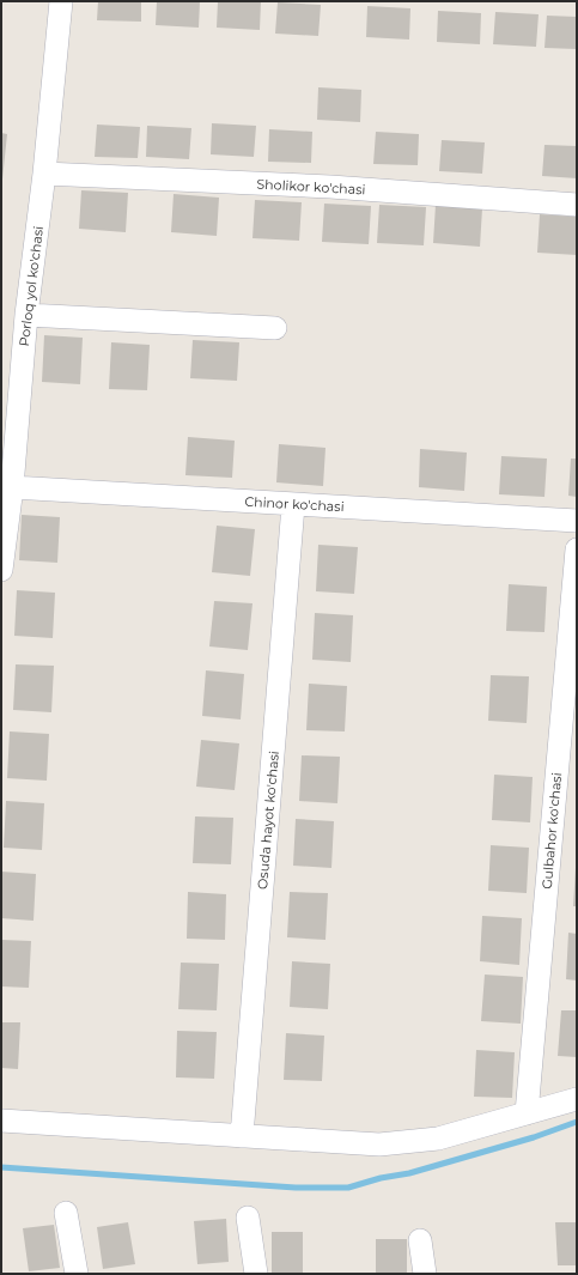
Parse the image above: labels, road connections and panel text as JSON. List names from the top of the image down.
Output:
{
  "streets": {
    "street": [
      "Sholikor ko'chasi",
      "Porloq yol ko'chasi",
      "Chinor ko'chasi",
      "Osuda hayot ko'chasi",
      "Gulbahor ko'chasi"
    ]
  },
  "crossings": [
    ["Sholikor ko'chasi", "Porloq yol ko'chasi"],
    ["Porloq yol ko'chasi", "Chinor ko'chasi"],
    ["Chinor ko'chasi", "Osuda hayot ko'chasi"]
  ]
}
